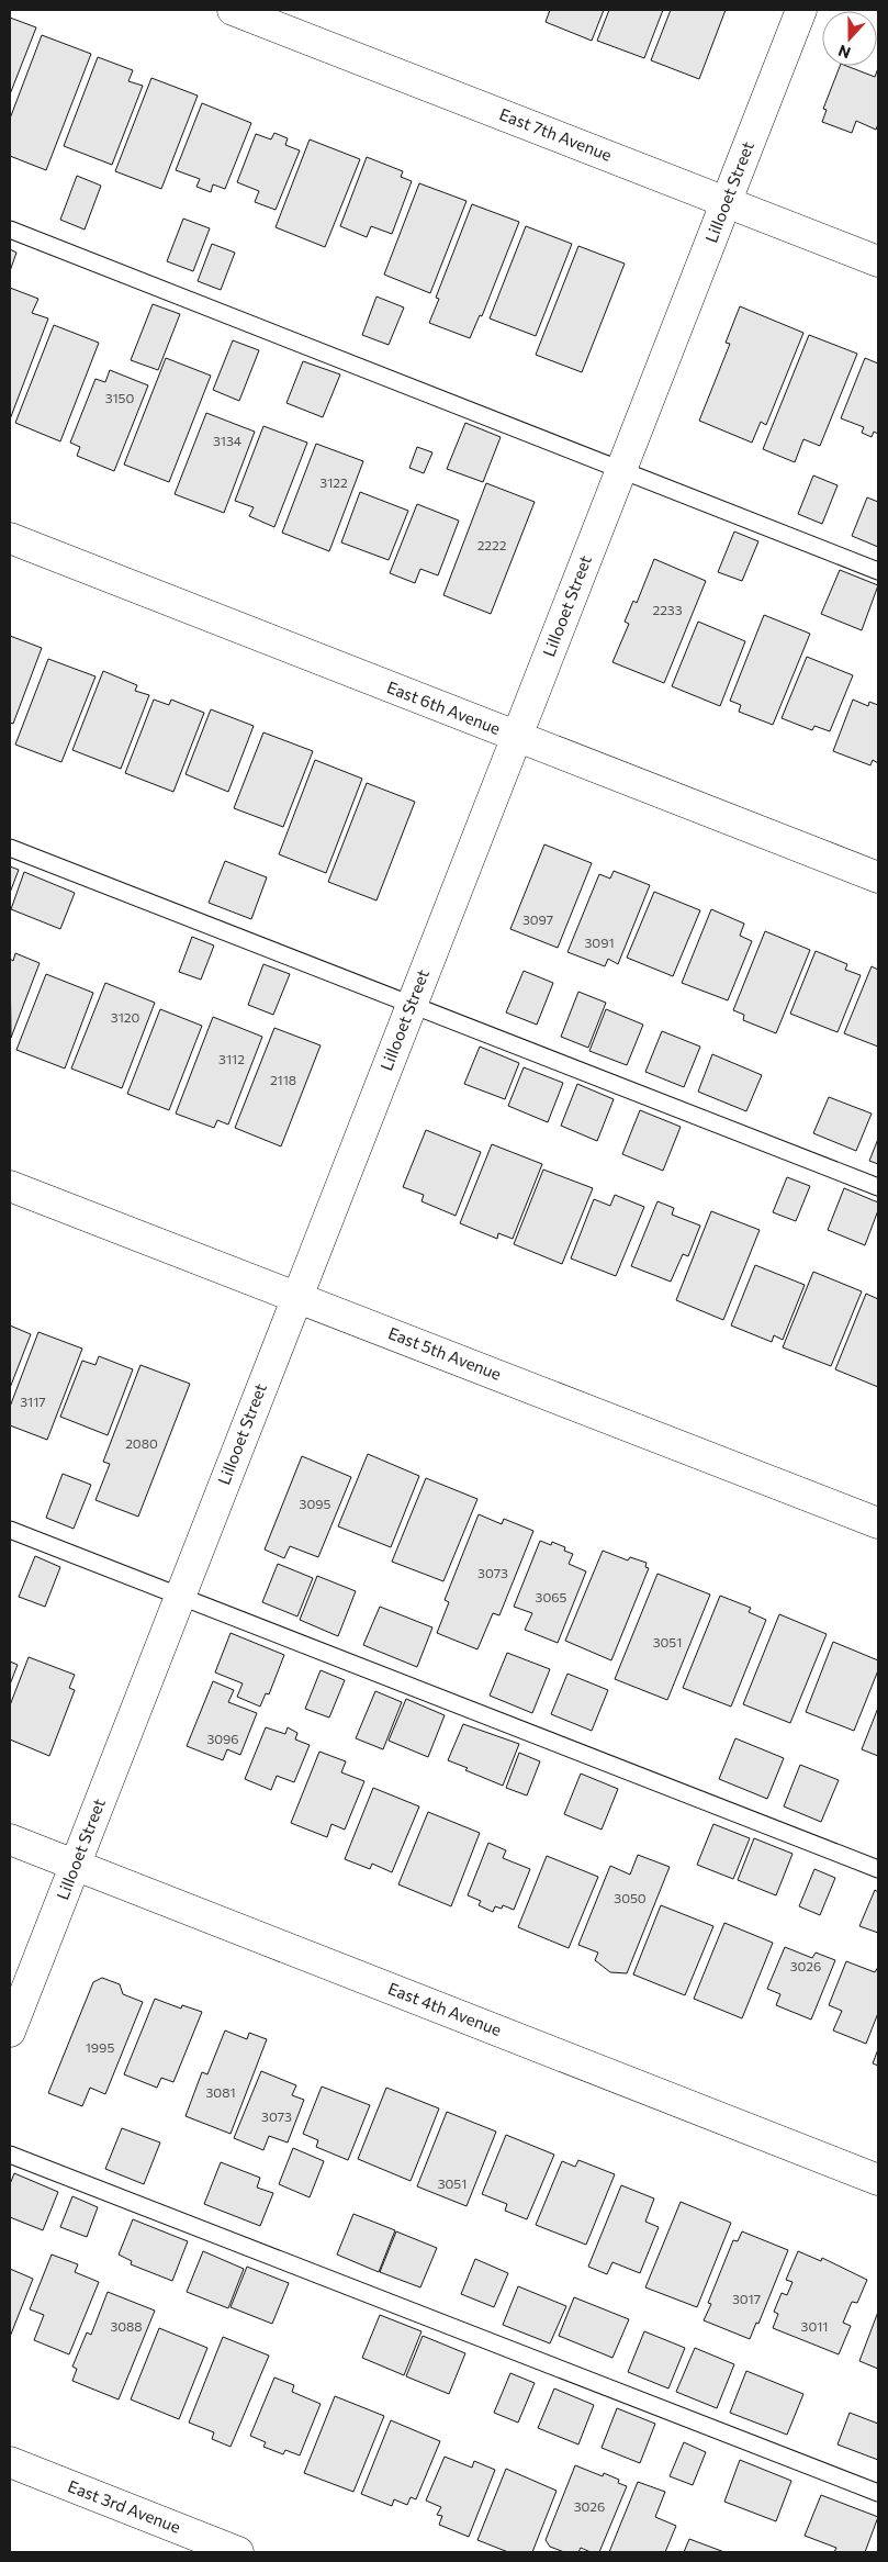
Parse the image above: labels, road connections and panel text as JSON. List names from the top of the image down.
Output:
{
  "streets": {
    "street": [
      "East 7th Avenue",
      "Lillooet Street",
      "East 6th Avenue",
      "East 5th Avenue",
      "East 4th Avenue",
      "East 3rd Avenue"
    ]
  },
  "crossings": [
    ["East 7th Avenue", "Lillooet Street"],
    ["Lillooet Street", "East 6th Avenue"],
    ["Lillooet Street", "East 5th Avenue"],
    ["Lillooet Street", "East 4th Avenue"]
  ],
  "house_numbers": [
    "3150",
    "3134",
    "3122",
    "2222",
    "2233",
    "3097",
    "3091",
    "3120",
    "3112",
    "2118",
    "3117",
    "2080",
    "3095",
    "3073",
    "3065",
    "3051",
    "3096",
    "3050",
    "3026",
    "1995",
    "3081",
    "3073",
    "3051",
    "3017",
    "3088",
    "3011",
    "3026"
  ],
  "north": "bottom"
}
